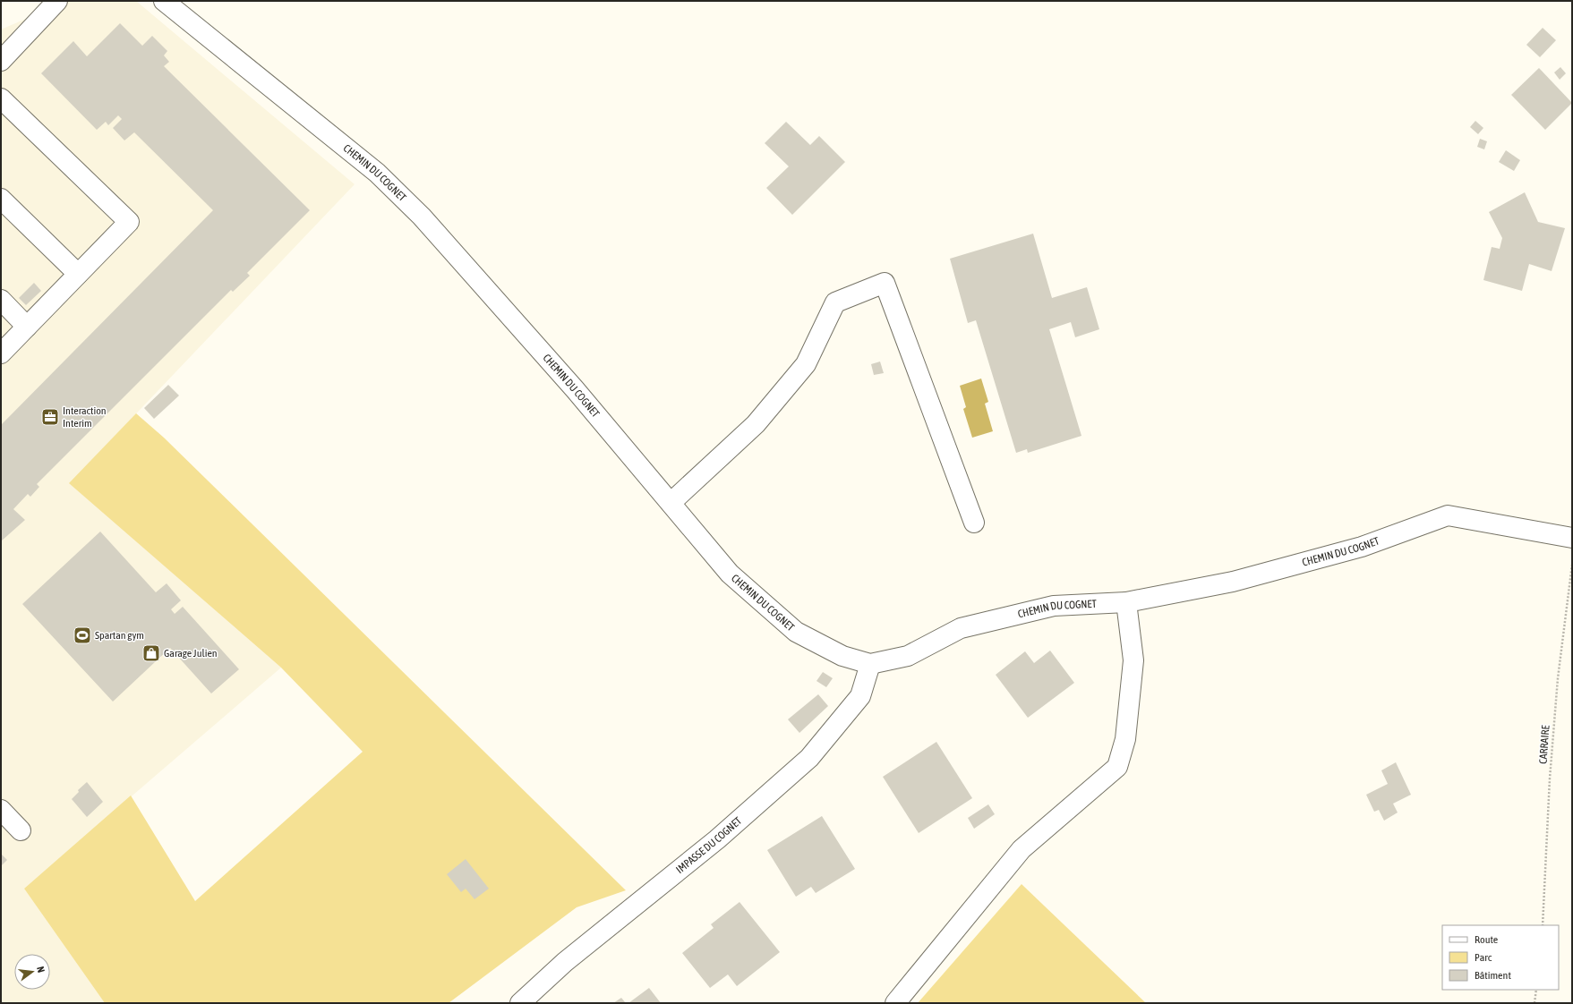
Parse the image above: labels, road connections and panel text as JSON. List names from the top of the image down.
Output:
{
  "streets": {
    "street": ["CHEMIN DU COGNET", "IMPASSE DU COGNET"],
    "path": ["CARRAIRE"]
  },
  "crossings": [
    ["CHEMIN DU COGNET", "IMPASSE DU COGNET"]
  ],
  "places": {
    "office": ["Interaction Interim"],
    "sports": ["Spartan gym"],
    "shop": ["Garage Julien"]
  },
  "legend": ["Route", "Parc", "Bâtiment"],
  "north": "right"
}
